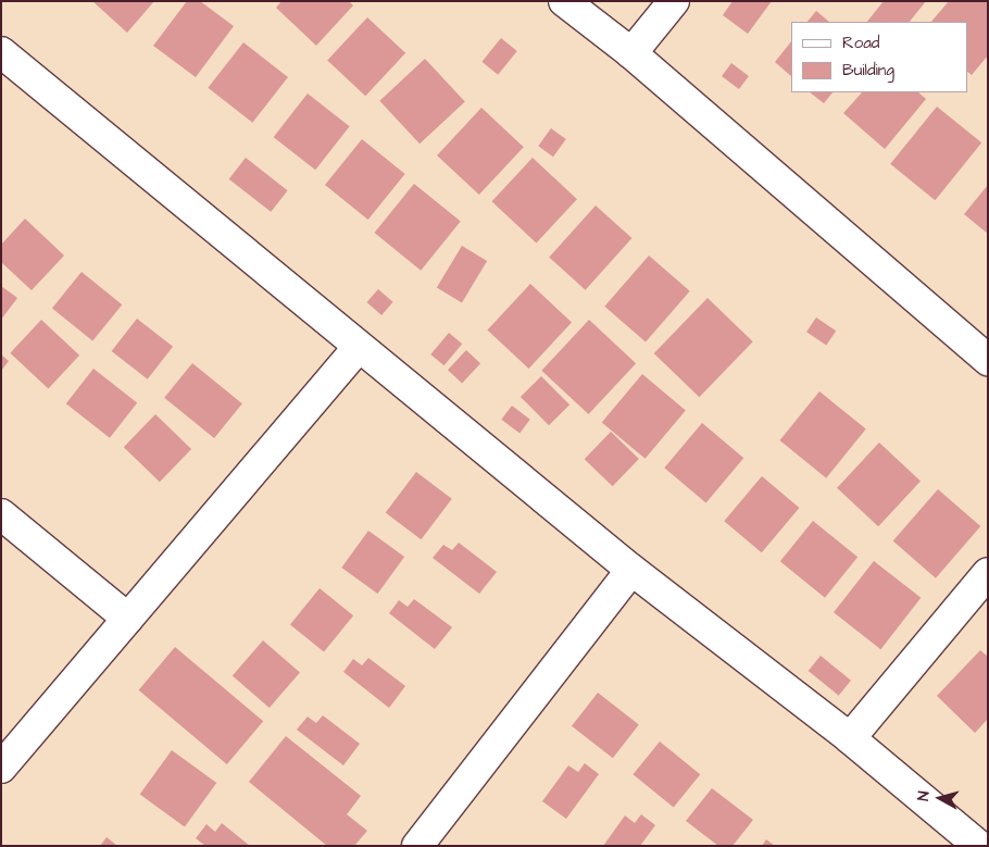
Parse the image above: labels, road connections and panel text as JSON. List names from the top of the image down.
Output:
{
  "legend": ["Road", "Building"],
  "north": "left"
}
